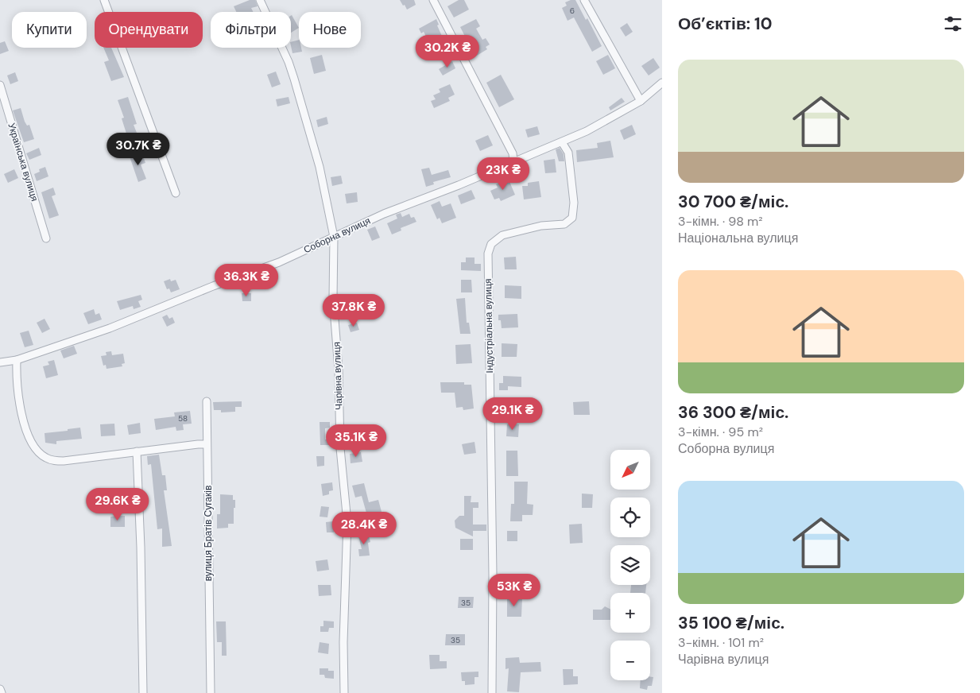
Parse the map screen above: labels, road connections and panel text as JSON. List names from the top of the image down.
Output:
{
  "streets": {
    "street": [
      "Українська вулиця",
      "Соборна вулиця",
      "Індустріальна вулиця",
      "Чарівна вулиця",
      "вулиця Братів Сугаків"
    ]
  },
  "crossings": [
    ["Соборна вулиця", "Індустріальна вулиця"],
    ["Соборна вулиця", "Чарівна вулиця"]
  ],
  "house_numbers": [
    "6",
    "58",
    "35",
    "35"
  ],
  "north": "bottom left",
  "page": {
    "heading": "Об’єктів: 10",
    "chip": [
      "Купити",
      "Орендувати",
      "Фільтри",
      "Нове"
    ],
    "price": [
      "30.2K ₴",
      "30.7K ₴",
      "23K ₴",
      "36.3K ₴",
      "37.8K ₴",
      "29.1K ₴",
      "35.1K ₴",
      "29.6K ₴",
      "28.4K ₴",
      "53K ₴"
    ],
    "list": [
      {
        "name": "30 700 ₴/міс.",
        "note": "3-кімн. · 98 m² · Національна вулиця"
      },
      {
        "name": "36 300 ₴/міс.",
        "note": "3-кімн. · 95 m² · Соборна вулиця"
      },
      {
        "name": "35 100 ₴/міс.",
        "note": "3-кімн. · 101 m² · Чарівна вулиця"
      }
    ],
    "map_buttons": ["+", "−"]
  }
}
